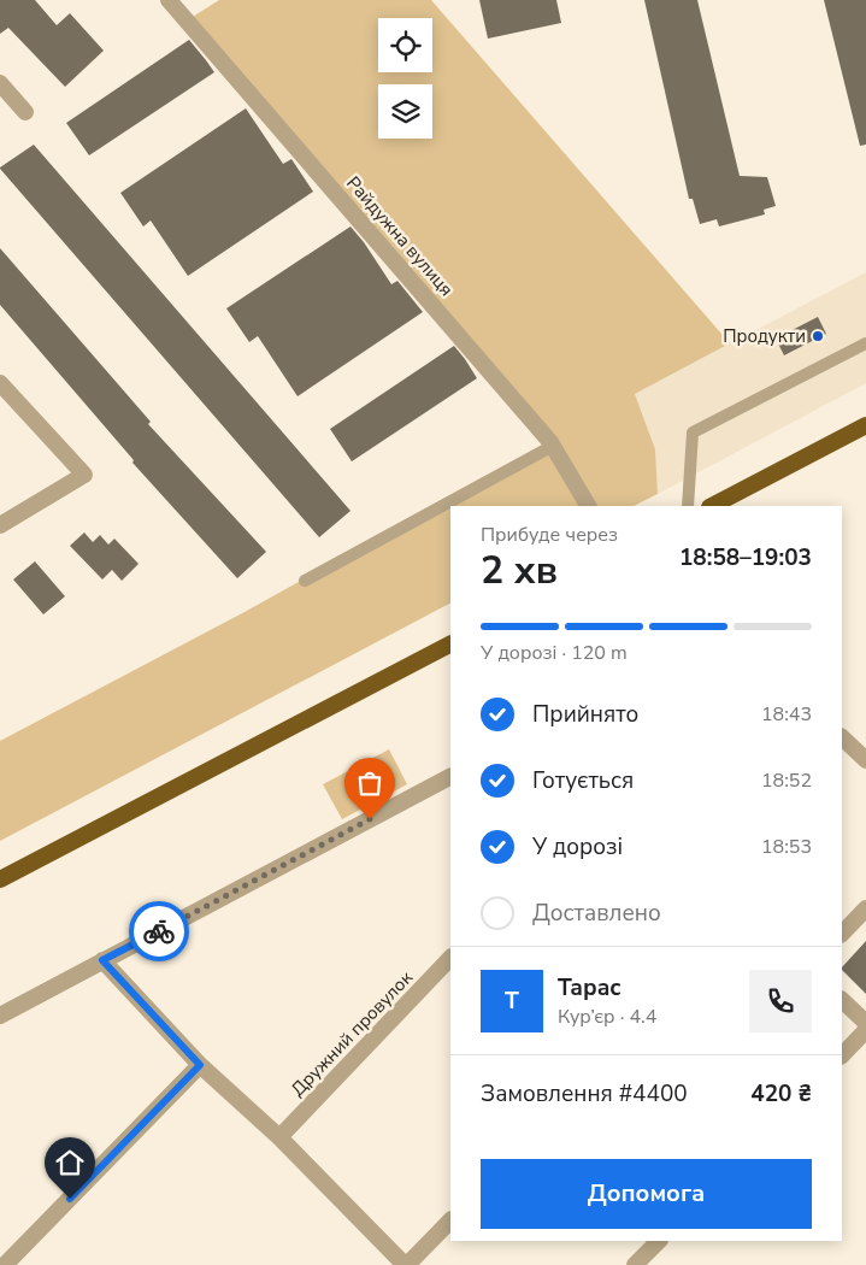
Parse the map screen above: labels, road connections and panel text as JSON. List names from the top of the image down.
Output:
{
  "streets": {
    "street": ["Райдужна вулиця", "Дружний провулок"]
  },
  "places": ["Продукти"],
  "page": {
    "heading": ["2 хв", "Прибуде через", "18:58–19:03"],
    "panel": [
      "Тарас",
      "Кур’єр · 4.4",
      "Замовлення #4400",
      "420 ₴"
    ],
    "bar": "У дорозі · 120 m",
    "list": [
      ["Прийнято", "18:43"],
      ["Готується", "18:52"],
      ["У дорозі", "18:53"],
      "Доставлено"
    ],
    "round": "Т",
    "buttons": "Допомога"
  }
}
